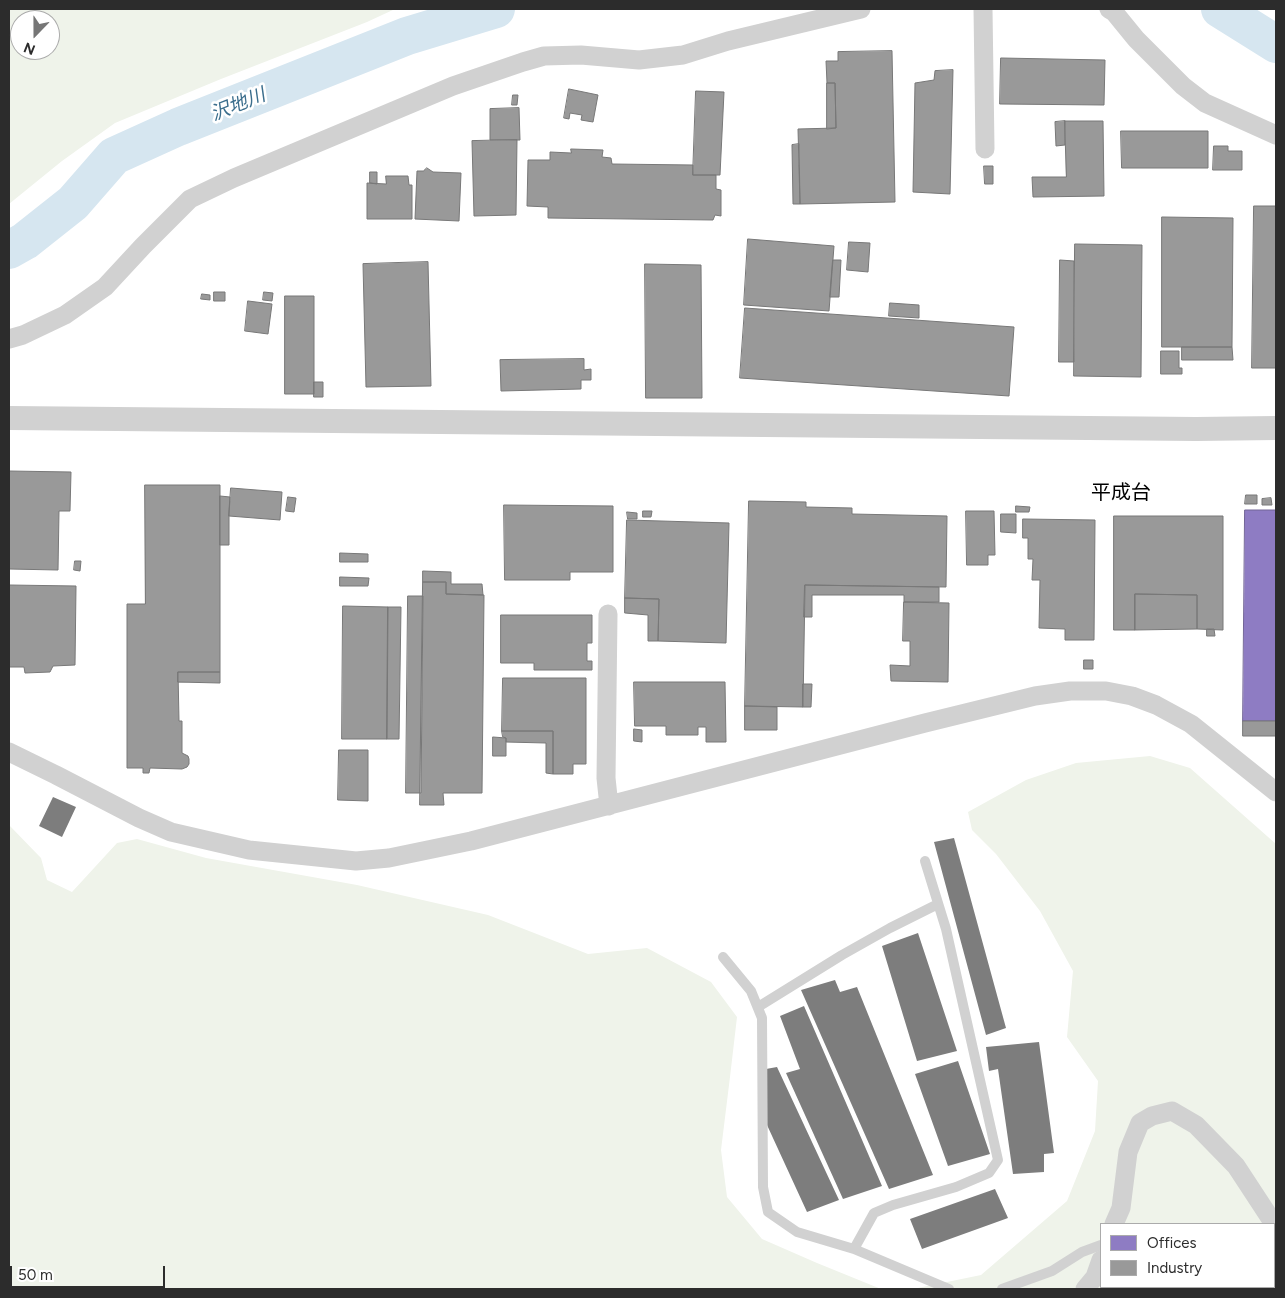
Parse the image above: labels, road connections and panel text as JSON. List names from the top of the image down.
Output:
{
  "districts": ["平成台"],
  "water": ["沢地川"],
  "legend": ["Offices", "Industry"],
  "scale_bar": "50 m",
  "north": "bottom"
}
